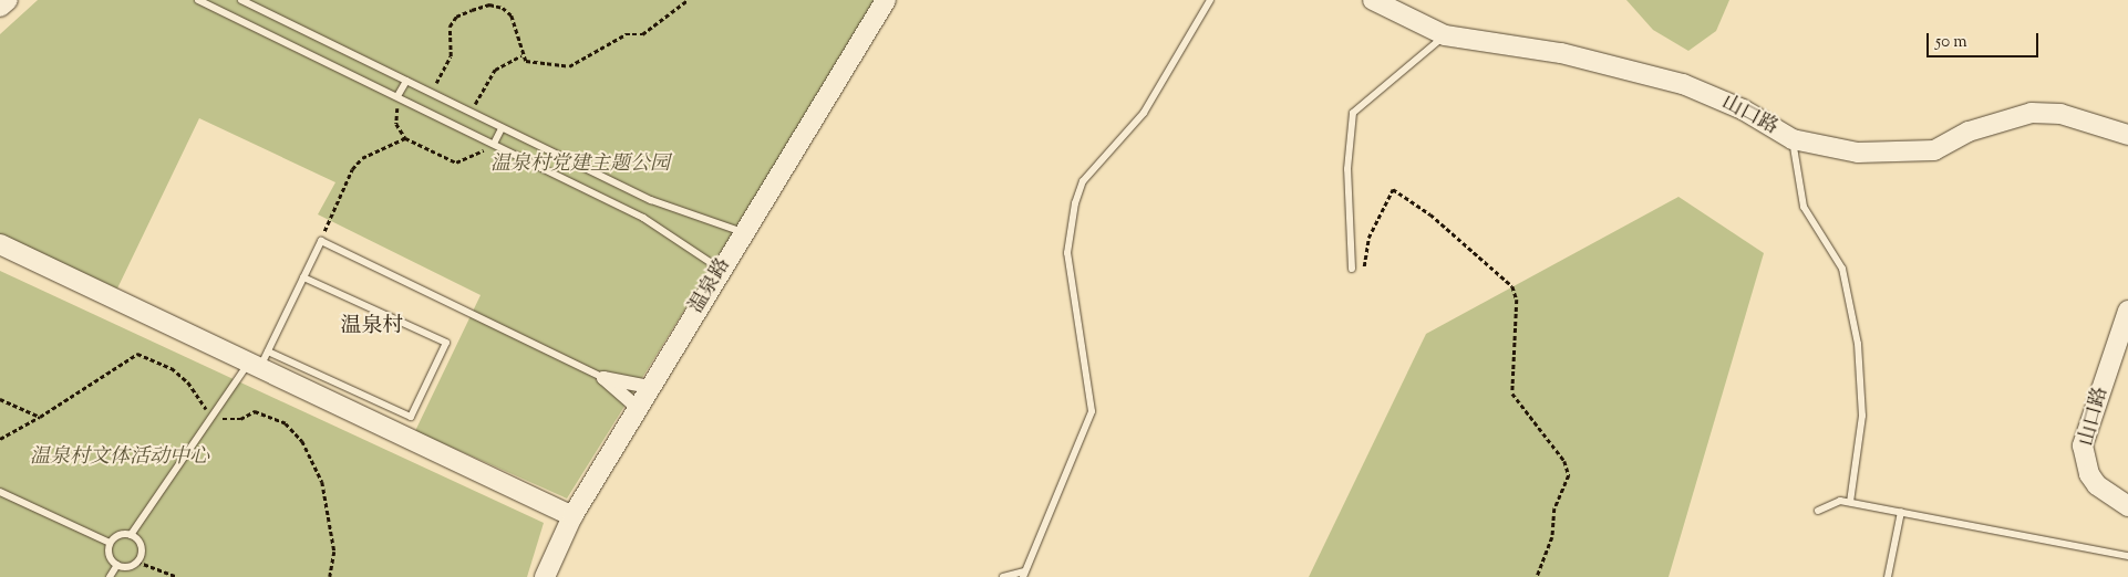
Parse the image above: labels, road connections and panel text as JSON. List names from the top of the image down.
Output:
{
  "streets": {
    "street": ["山口路", "温泉路"]
  },
  "districts": ["温泉村"],
  "parks": ["温泉村党建主题公园", "温泉村文体活动中心"],
  "scale_bar": "50 m"
}
